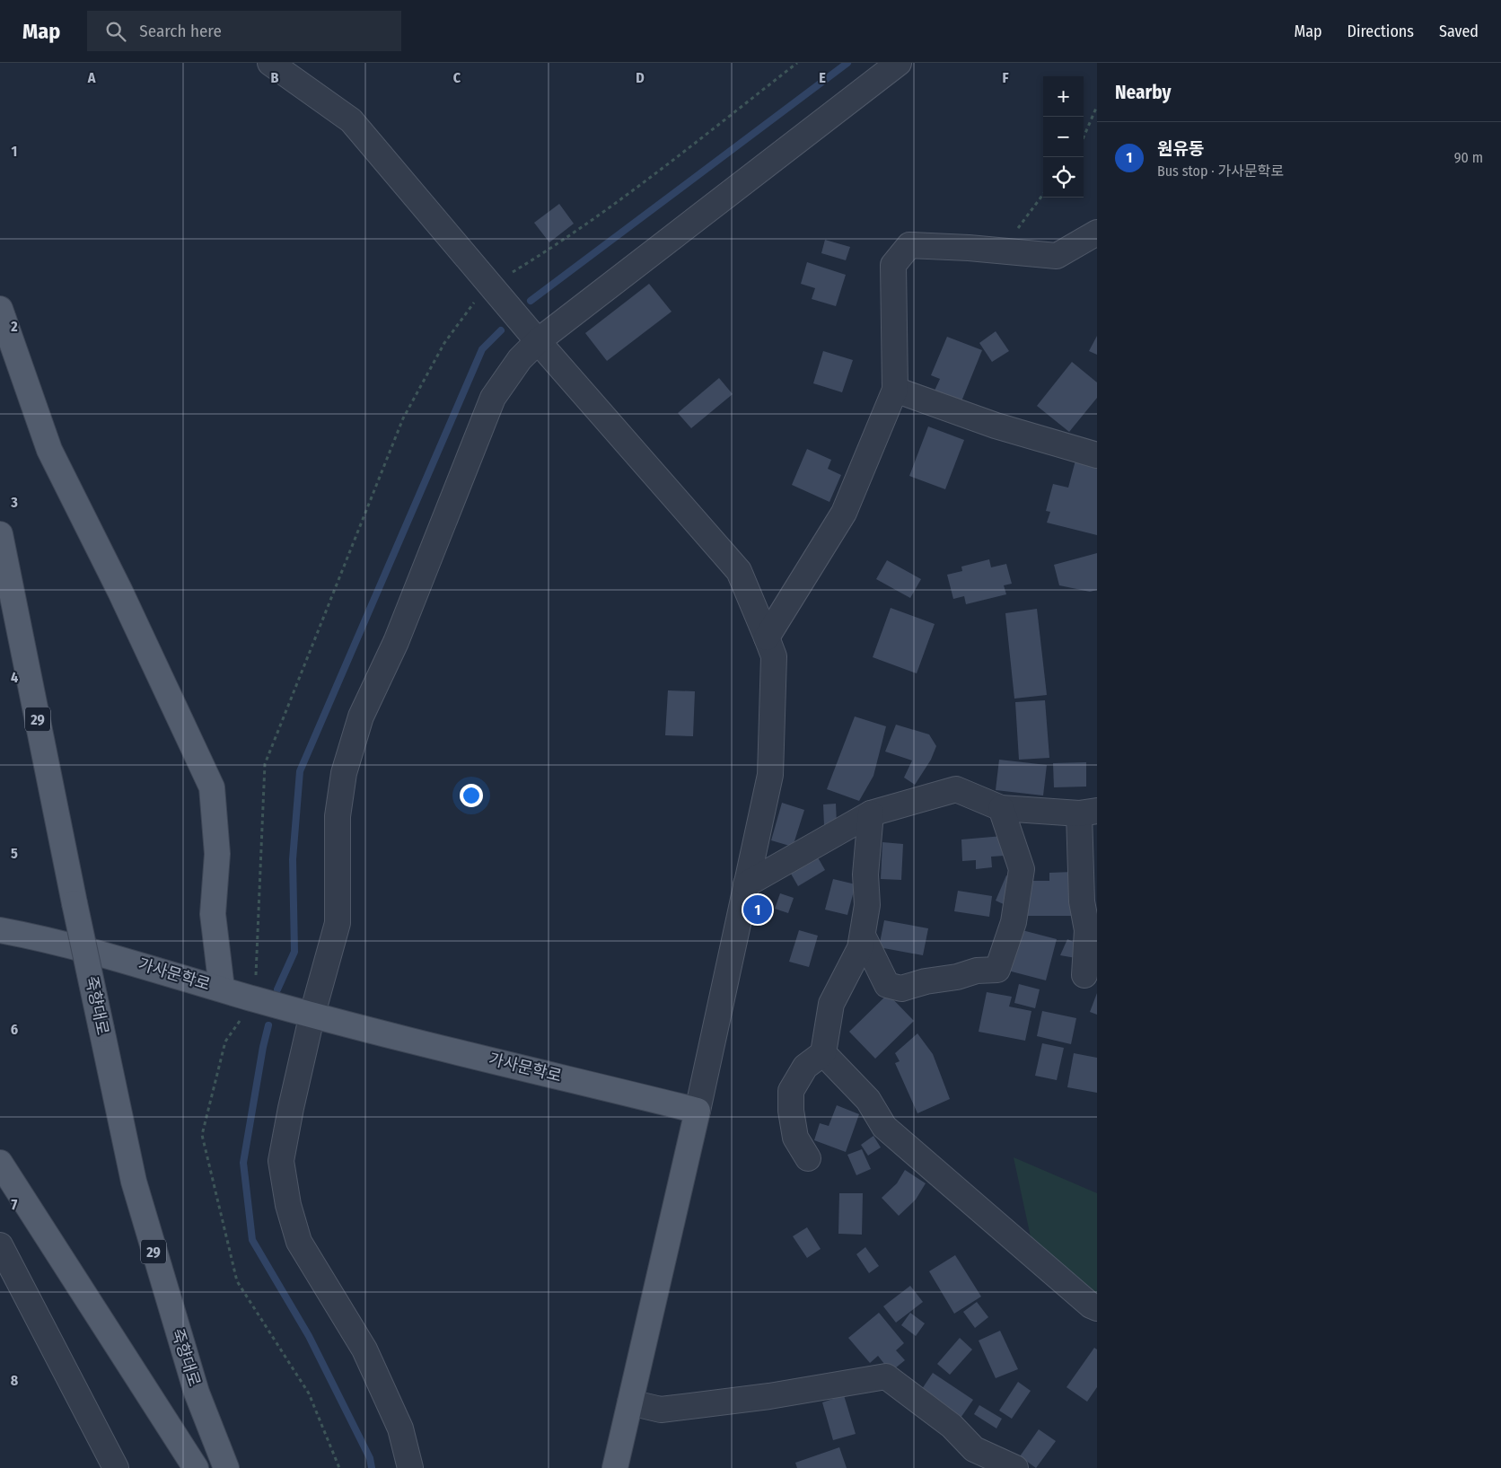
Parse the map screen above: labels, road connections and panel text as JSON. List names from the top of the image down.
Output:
{
  "streets": {
    "main road": ["29", "가사문학로", "죽향대로"]
  },
  "page": {
    "header": "Map",
    "search": "Search here",
    "nav": ["Map", "Directions", "Saved"],
    "heading": "Nearby",
    "map_buttons": ["+", "−"],
    "list": [
      {
        "mark": "1",
        "name": "원유동",
        "note": "Bus stop · 가사문학로",
        "value": "90 m"
      }
    ],
    "pins": "1"
  },
  "grid": {
    "columns": [
      "A",
      "B",
      "C",
      "D",
      "E",
      "F"
    ],
    "rows": [
      "1",
      "2",
      "3",
      "4",
      "5",
      "6",
      "7",
      "8"
    ]
  }
}
